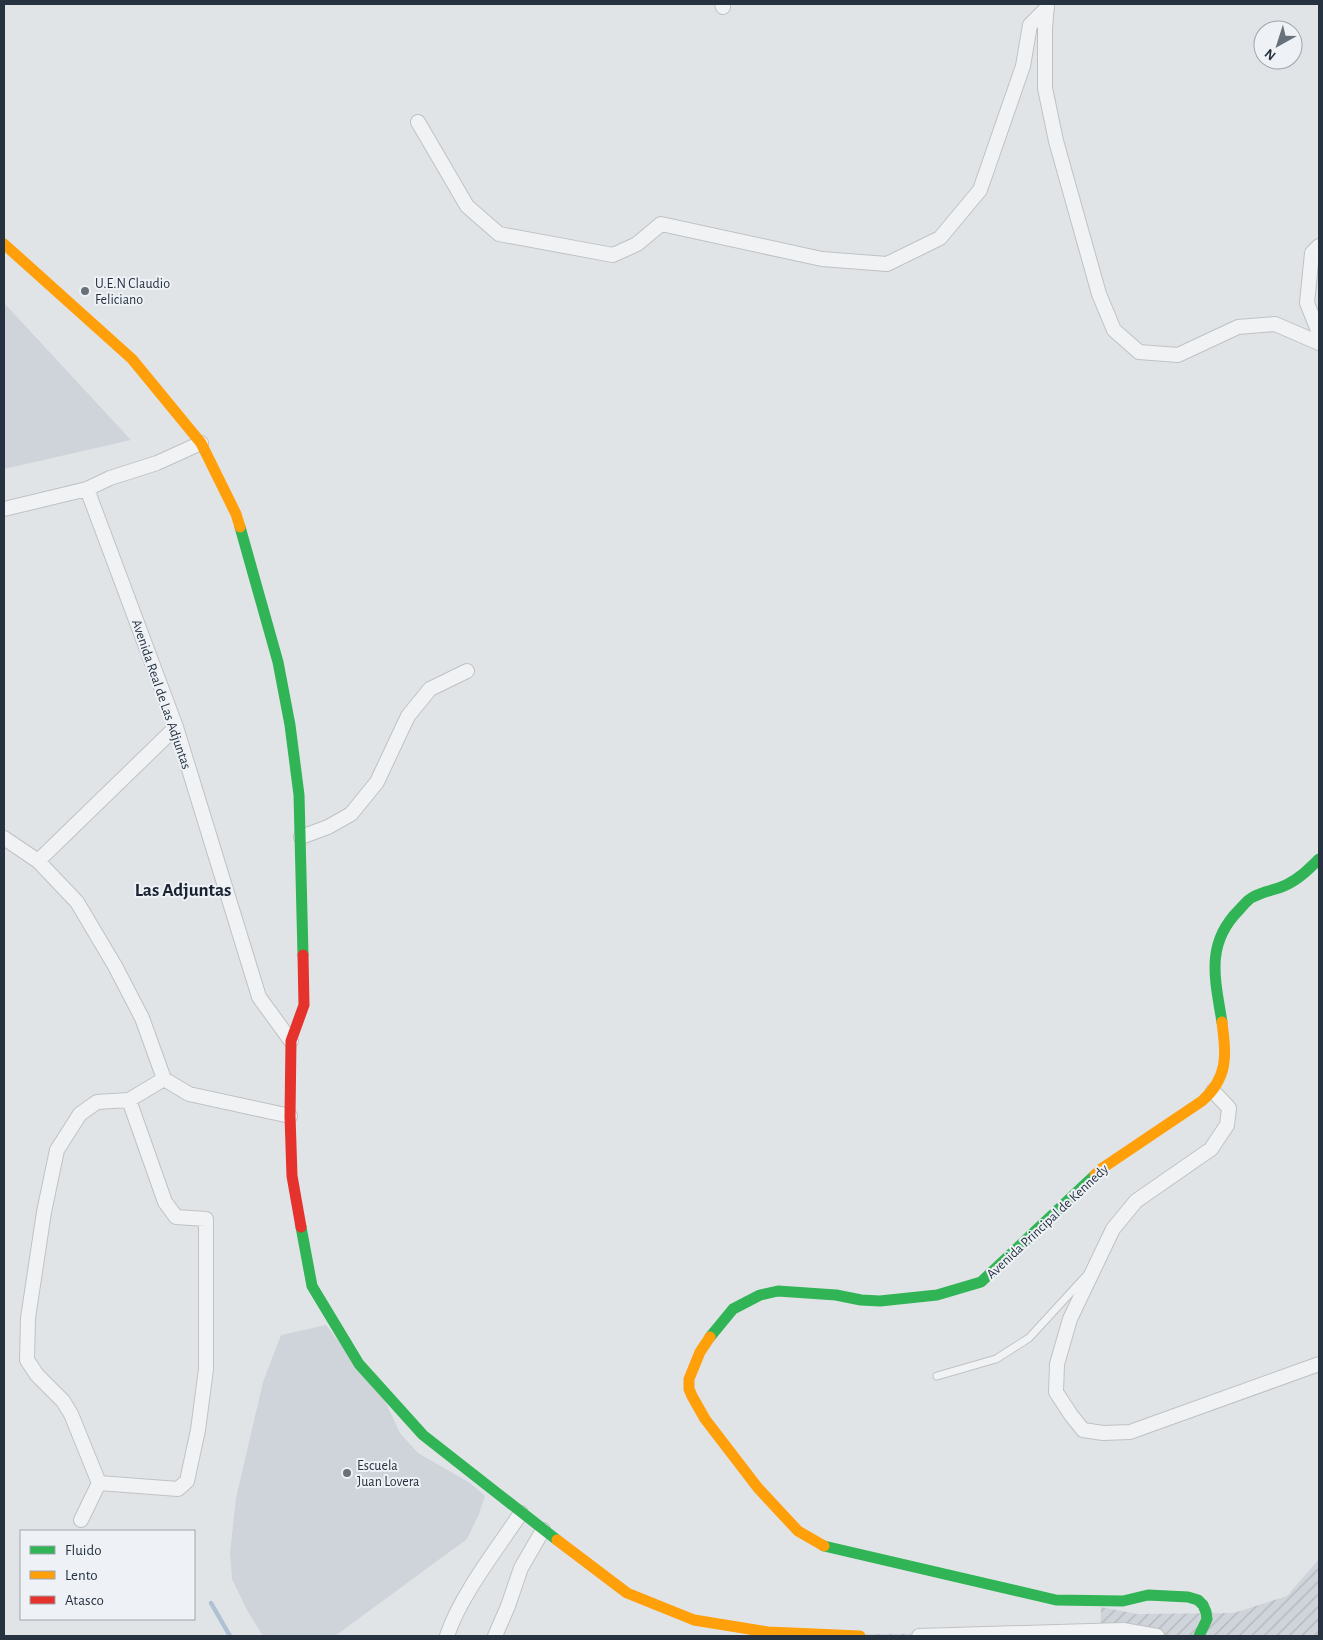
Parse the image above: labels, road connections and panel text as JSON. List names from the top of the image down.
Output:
{
  "streets": {
    "street": ["Avenida Real de Las Adjuntas", "Avenida Principal de Kennedy"]
  },
  "districts": ["Las Adjuntas"],
  "places": ["U.E.N Claudio Feliciano", "Escuela Juan Lovera"],
  "legend": ["Fluido", "Lento", "Atasco"],
  "north": "bottom left"
}
